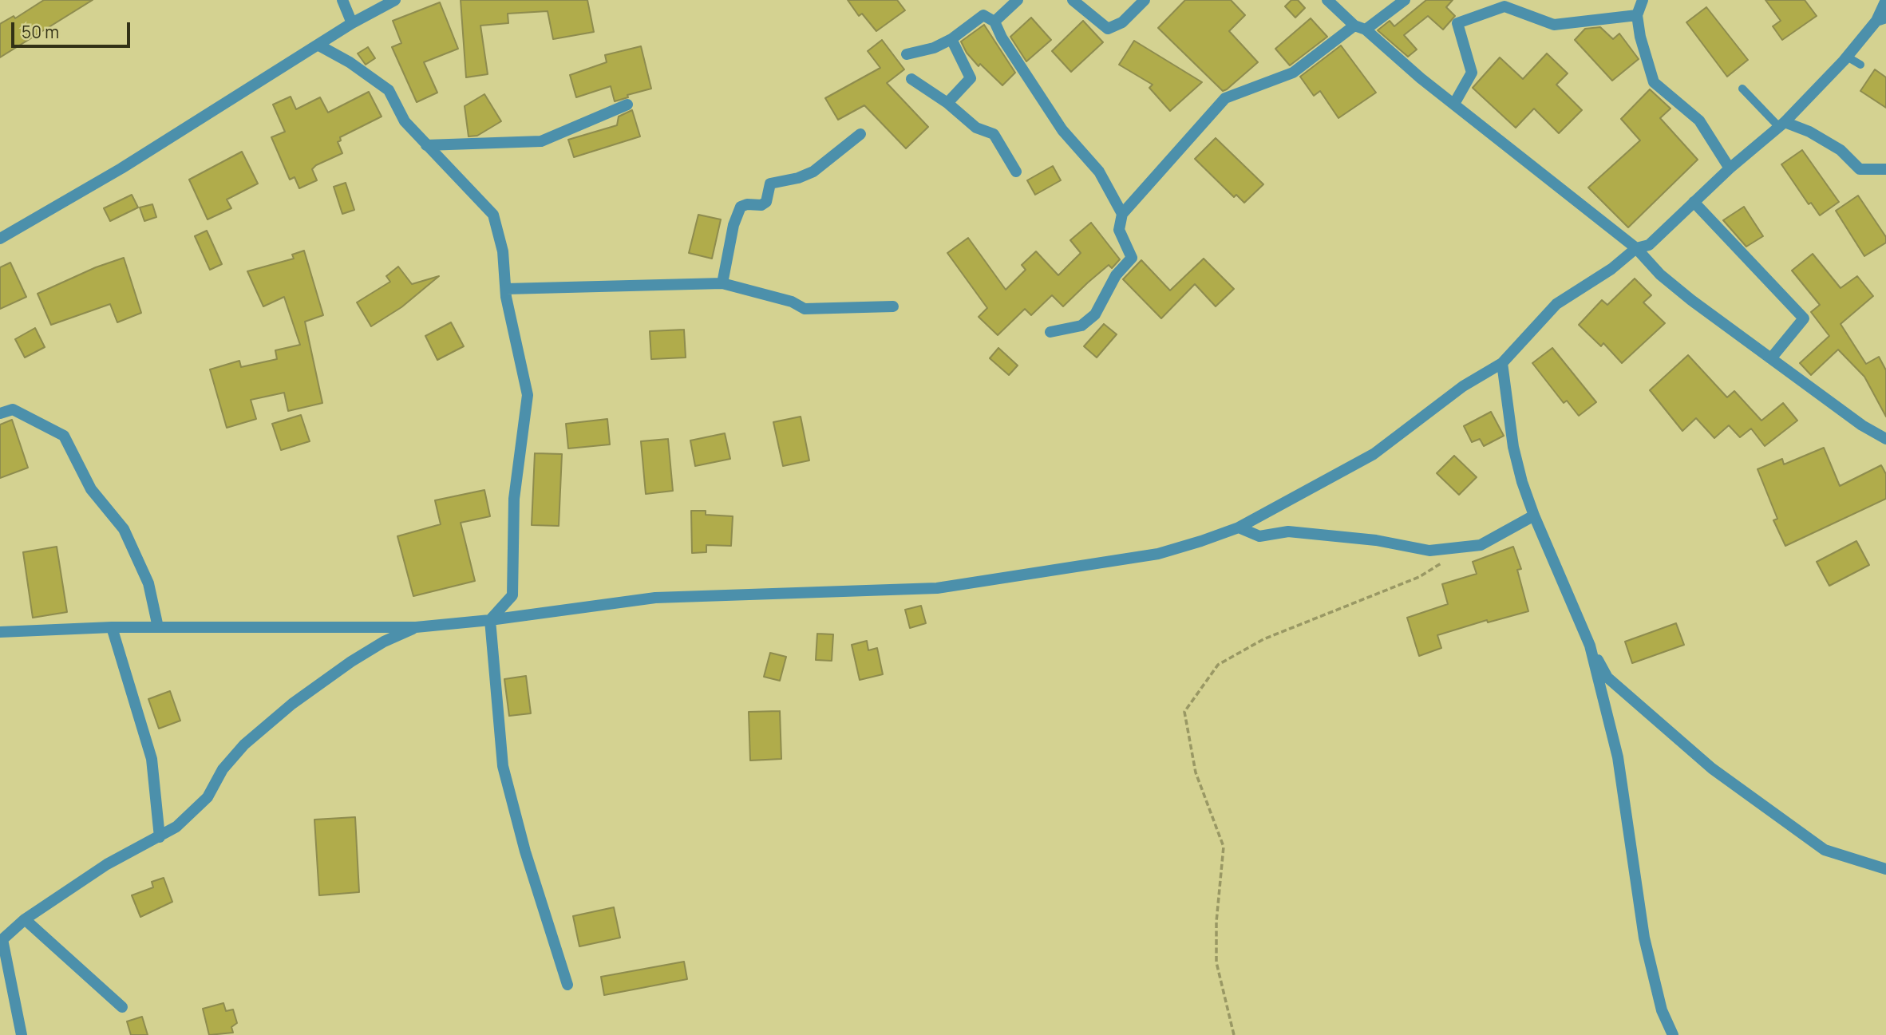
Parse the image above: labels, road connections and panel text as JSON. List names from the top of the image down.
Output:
{
  "scale_bar": "50 m"
}
